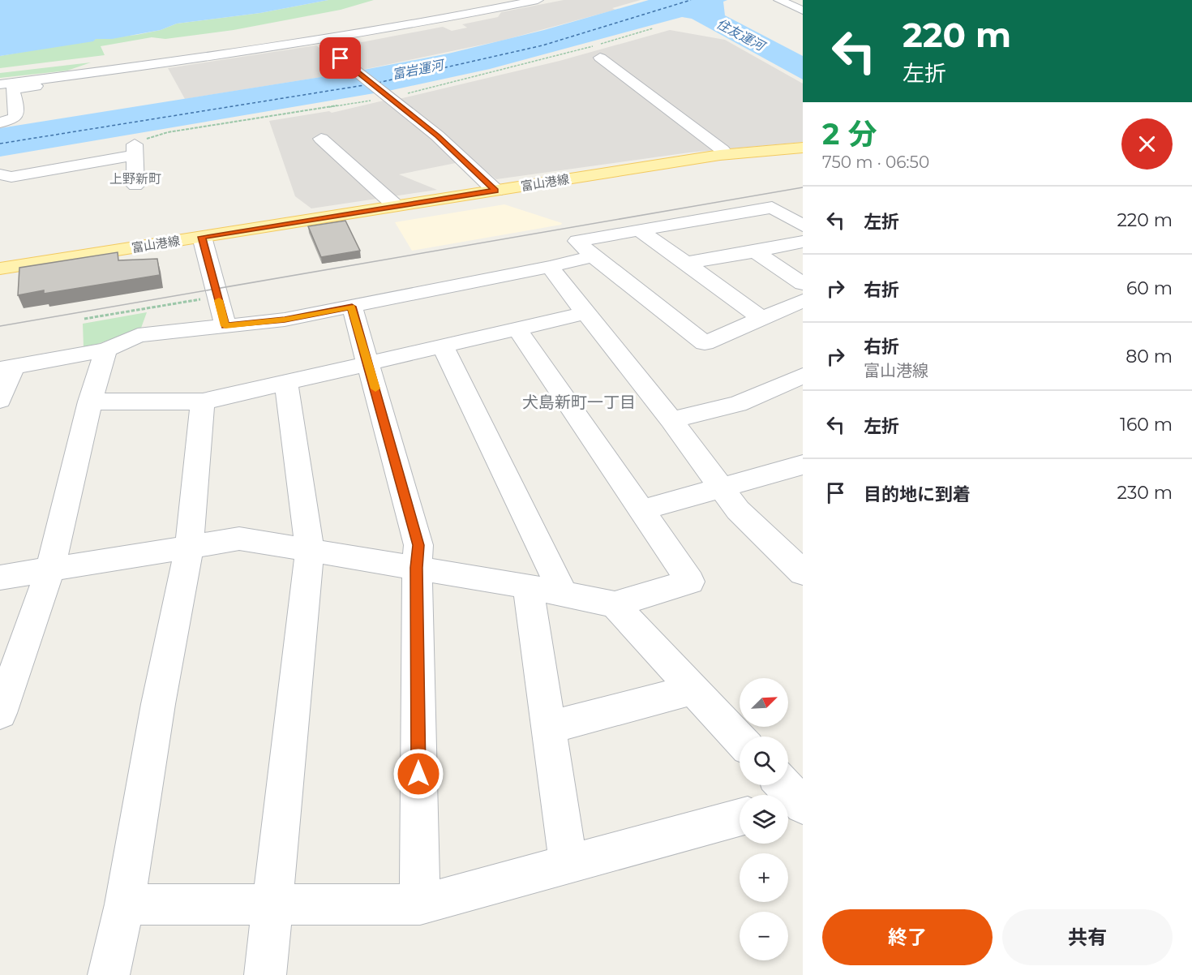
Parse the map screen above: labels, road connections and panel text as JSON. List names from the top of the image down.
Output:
{
  "streets": {
    "main road": ["富山港線"]
  },
  "districts": ["上野新町", "犬島新町一丁目"],
  "water": ["住友運河", "富岩運河"],
  "north": "top right",
  "page": {
    "turn": ["220 m", "左折"],
    "heading": ["2 分", "750 m · 06:50"],
    "list": [
      {
        "name": "左折",
        "value": "220 m"
      },
      {
        "name": "右折",
        "value": "60 m"
      },
      {
        "name": "右折",
        "note": "富山港線",
        "value": "80 m"
      },
      {
        "name": "左折",
        "value": "160 m"
      },
      {
        "name": "目的地に到着",
        "value": "230 m"
      }
    ],
    "map_buttons": ["+", "−"],
    "buttons": ["終了", "共有"]
  }
}
